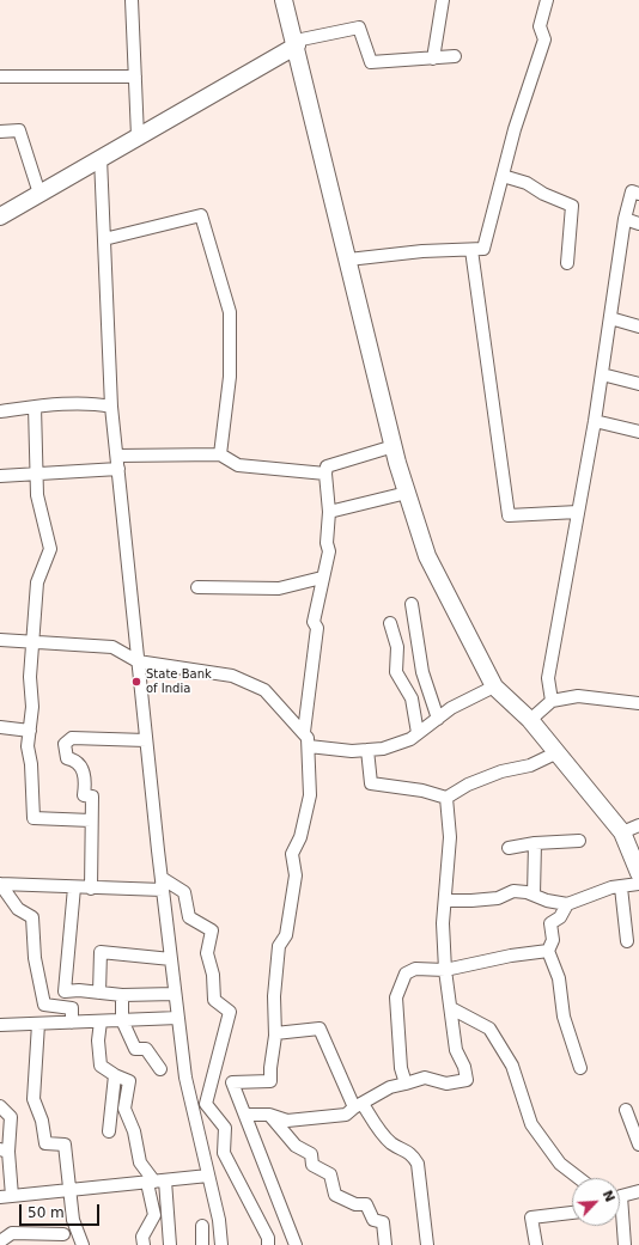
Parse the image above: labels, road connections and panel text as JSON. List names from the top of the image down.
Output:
{
  "places": ["State Bank of India"],
  "scale_bar": "50 m",
  "north": "top right"
}
